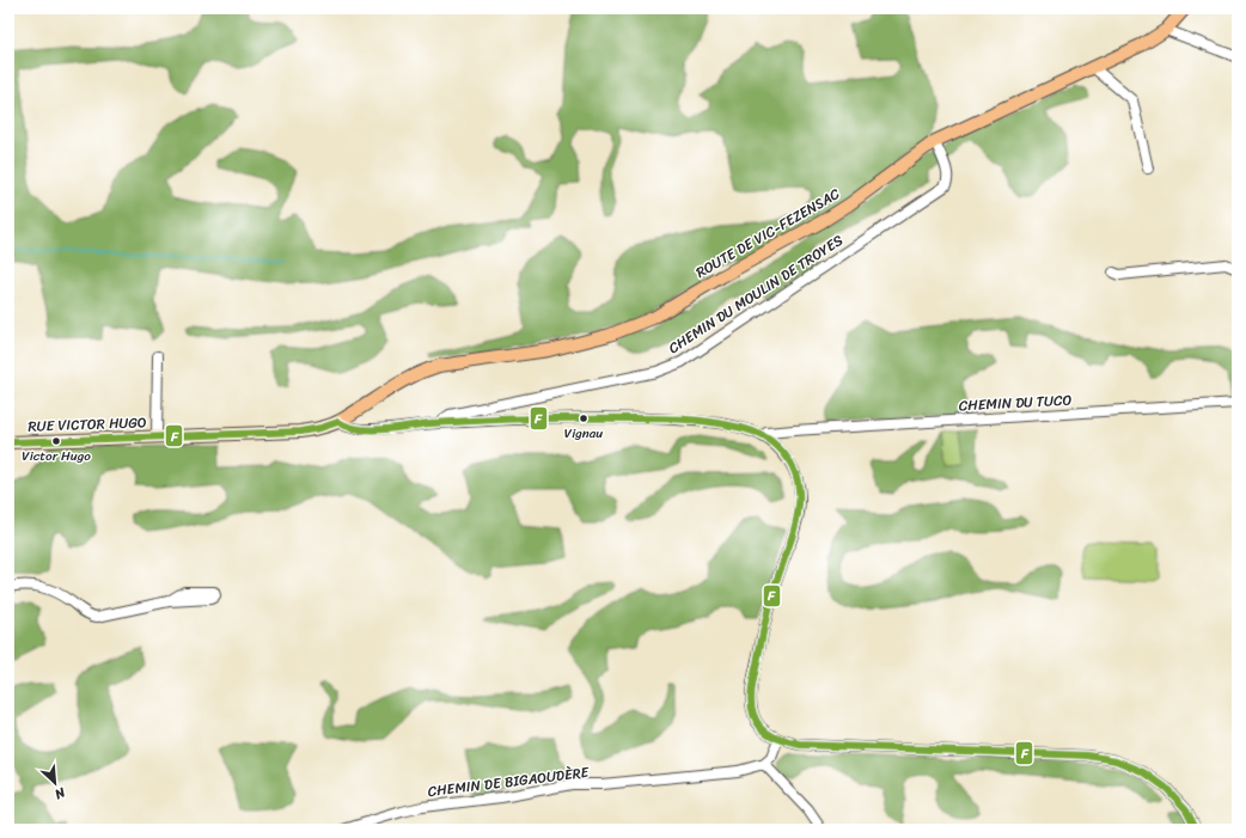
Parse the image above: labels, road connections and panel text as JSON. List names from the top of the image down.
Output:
{
  "streets": {
    "main road": ["ROUTE DE VIC-FEZENSAC", "RUE VICTOR HUGO"],
    "street": ["CHEMIN DU MOULIN DE TROYES", "CHEMIN DU TUCO", "CHEMIN DE BIGAOUDÈRE"]
  },
  "crossings": [
    ["ROUTE DE VIC-FEZENSAC", "CHEMIN DU MOULIN DE TROYES"],
    ["ROUTE DE VIC-FEZENSAC", "RUE VICTOR HUGO"]
  ],
  "places": ["Vignau", "Victor Hugo"],
  "lines": ["transit line F"],
  "north": "bottom right"
}
